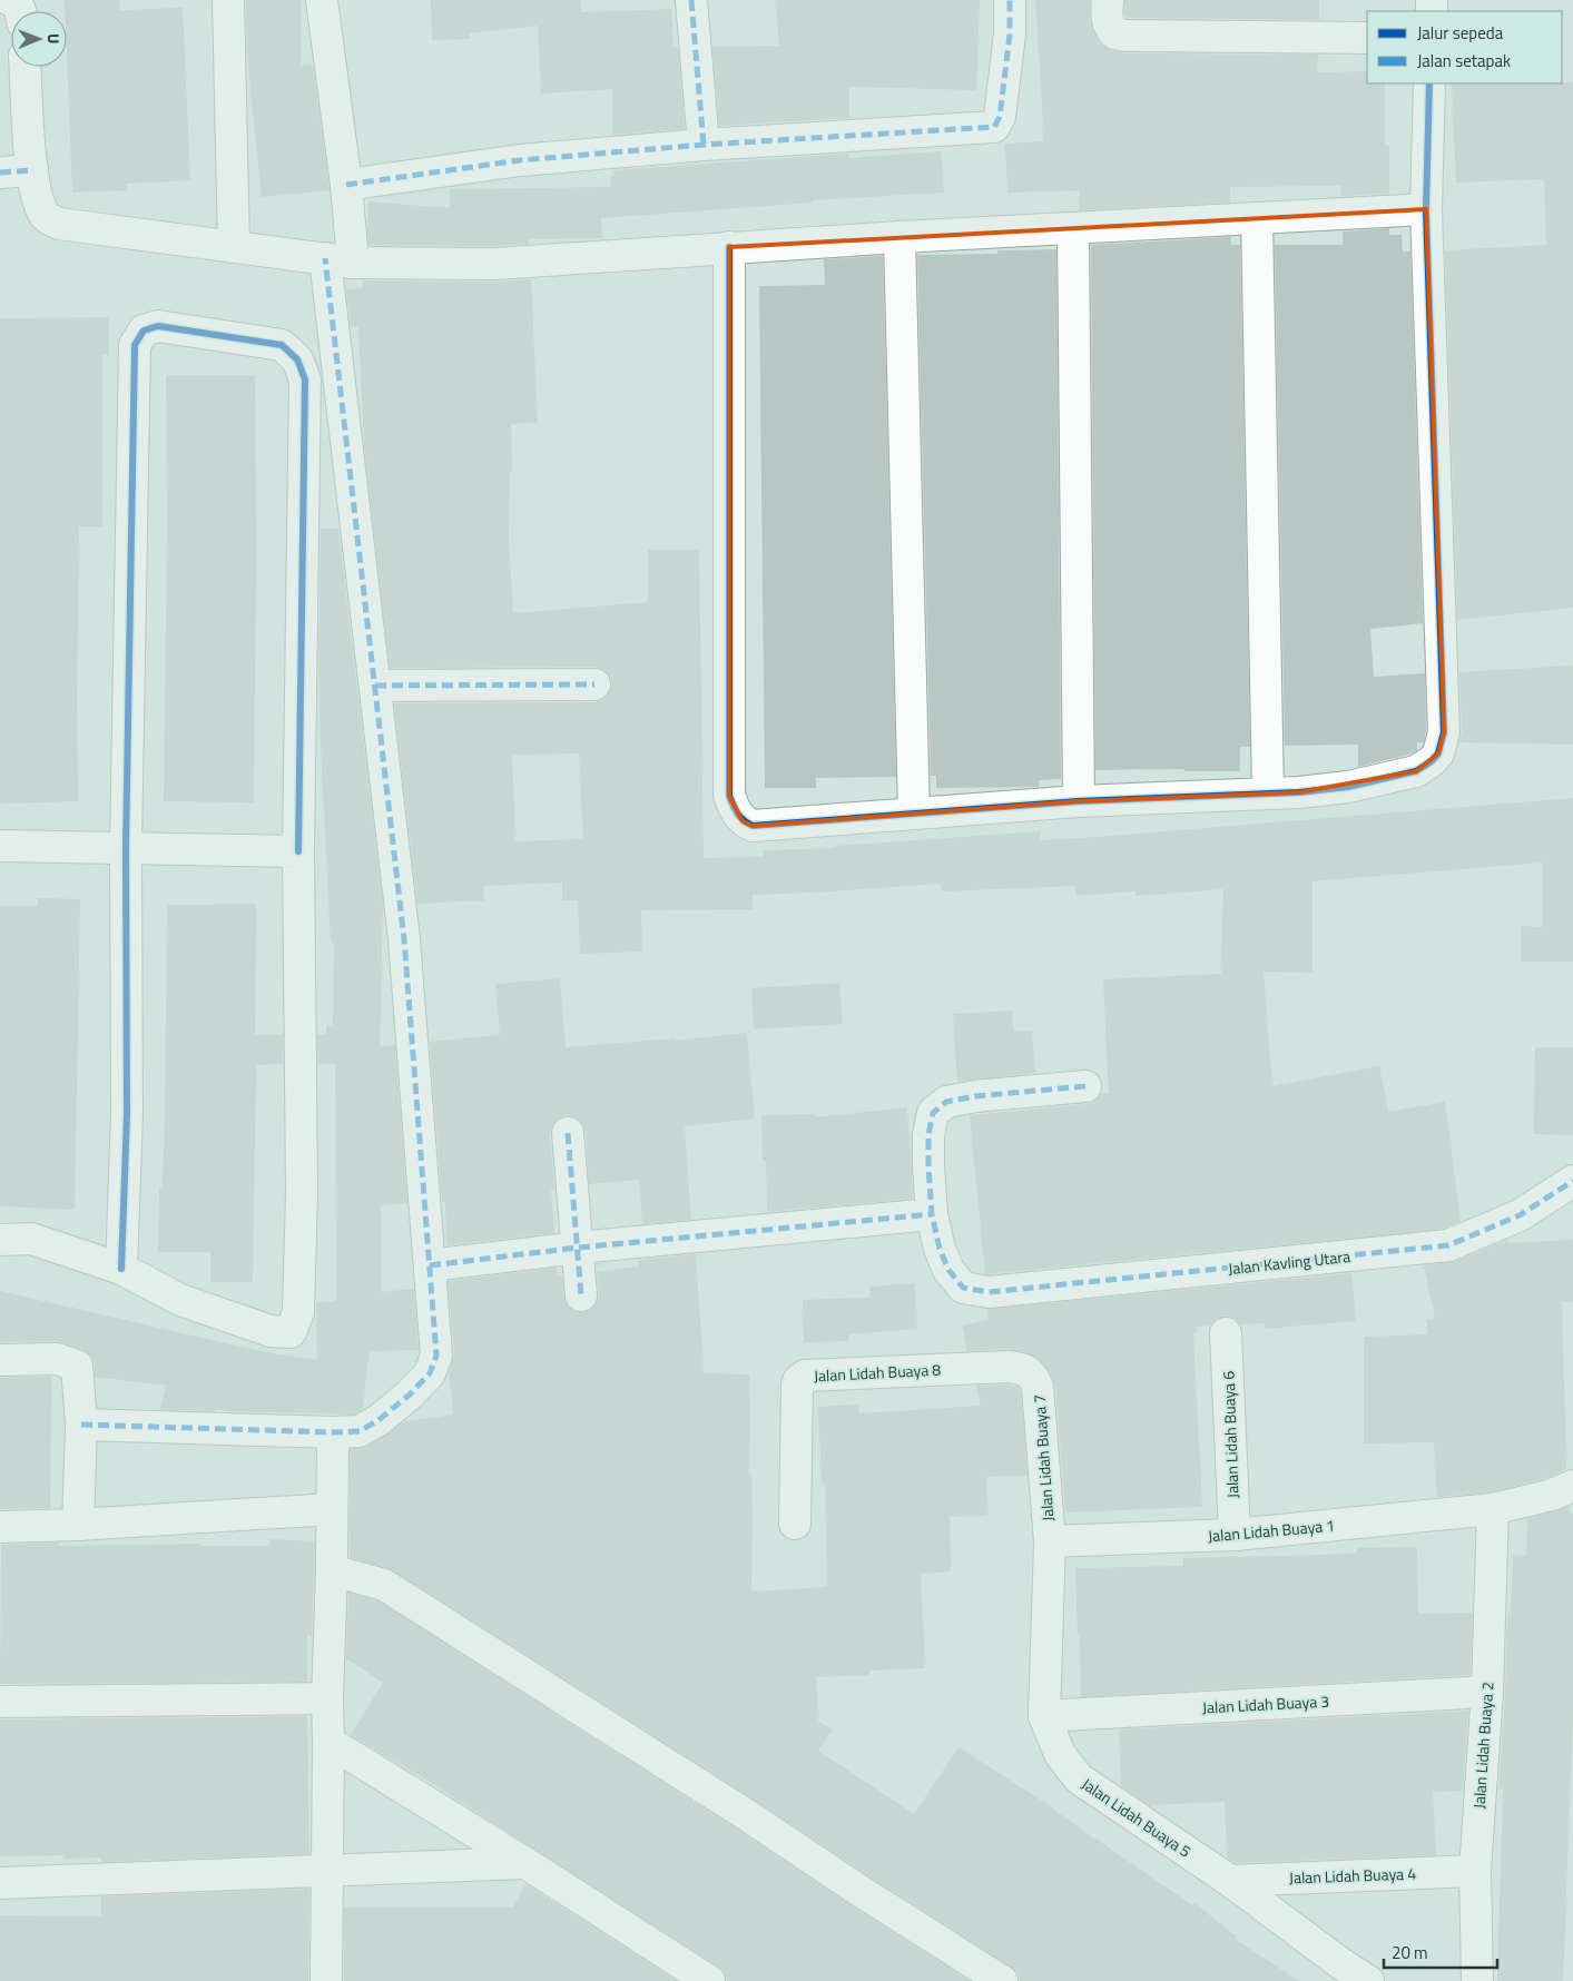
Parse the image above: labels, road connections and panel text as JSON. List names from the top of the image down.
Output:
{
  "streets": {
    "street": [
      "Jalan Kavling Utara",
      "Jalan Lidah Buaya 8",
      "Jalan Lidah Buaya 6",
      "Jalan Lidah Buaya 7",
      "Jalan Lidah Buaya 1",
      "Jalan Lidah Buaya 3",
      "Jalan Lidah Buaya 2",
      "Jalan Lidah Buaya 5",
      "Jalan Lidah Buaya 4"
    ]
  },
  "crossings": [
    ["Jalan Lidah Buaya 8", "Jalan Lidah Buaya 7"],
    ["Jalan Lidah Buaya 6", "Jalan Lidah Buaya 1"],
    ["Jalan Lidah Buaya 7", "Jalan Lidah Buaya 1"],
    ["Jalan Lidah Buaya 7", "Jalan Lidah Buaya 5"],
    ["Jalan Lidah Buaya 1", "Jalan Lidah Buaya 2"],
    ["Jalan Lidah Buaya 1", "Jalan Lidah Buaya 5"],
    ["Jalan Lidah Buaya 3", "Jalan Lidah Buaya 2"],
    ["Jalan Lidah Buaya 3", "Jalan Lidah Buaya 5"],
    ["Jalan Lidah Buaya 2", "Jalan Lidah Buaya 4"],
    ["Jalan Lidah Buaya 5", "Jalan Lidah Buaya 4"]
  ],
  "legend": ["Jalur sepeda", "Jalan setapak"],
  "scale_bar": "20 m",
  "north": "right"
}
